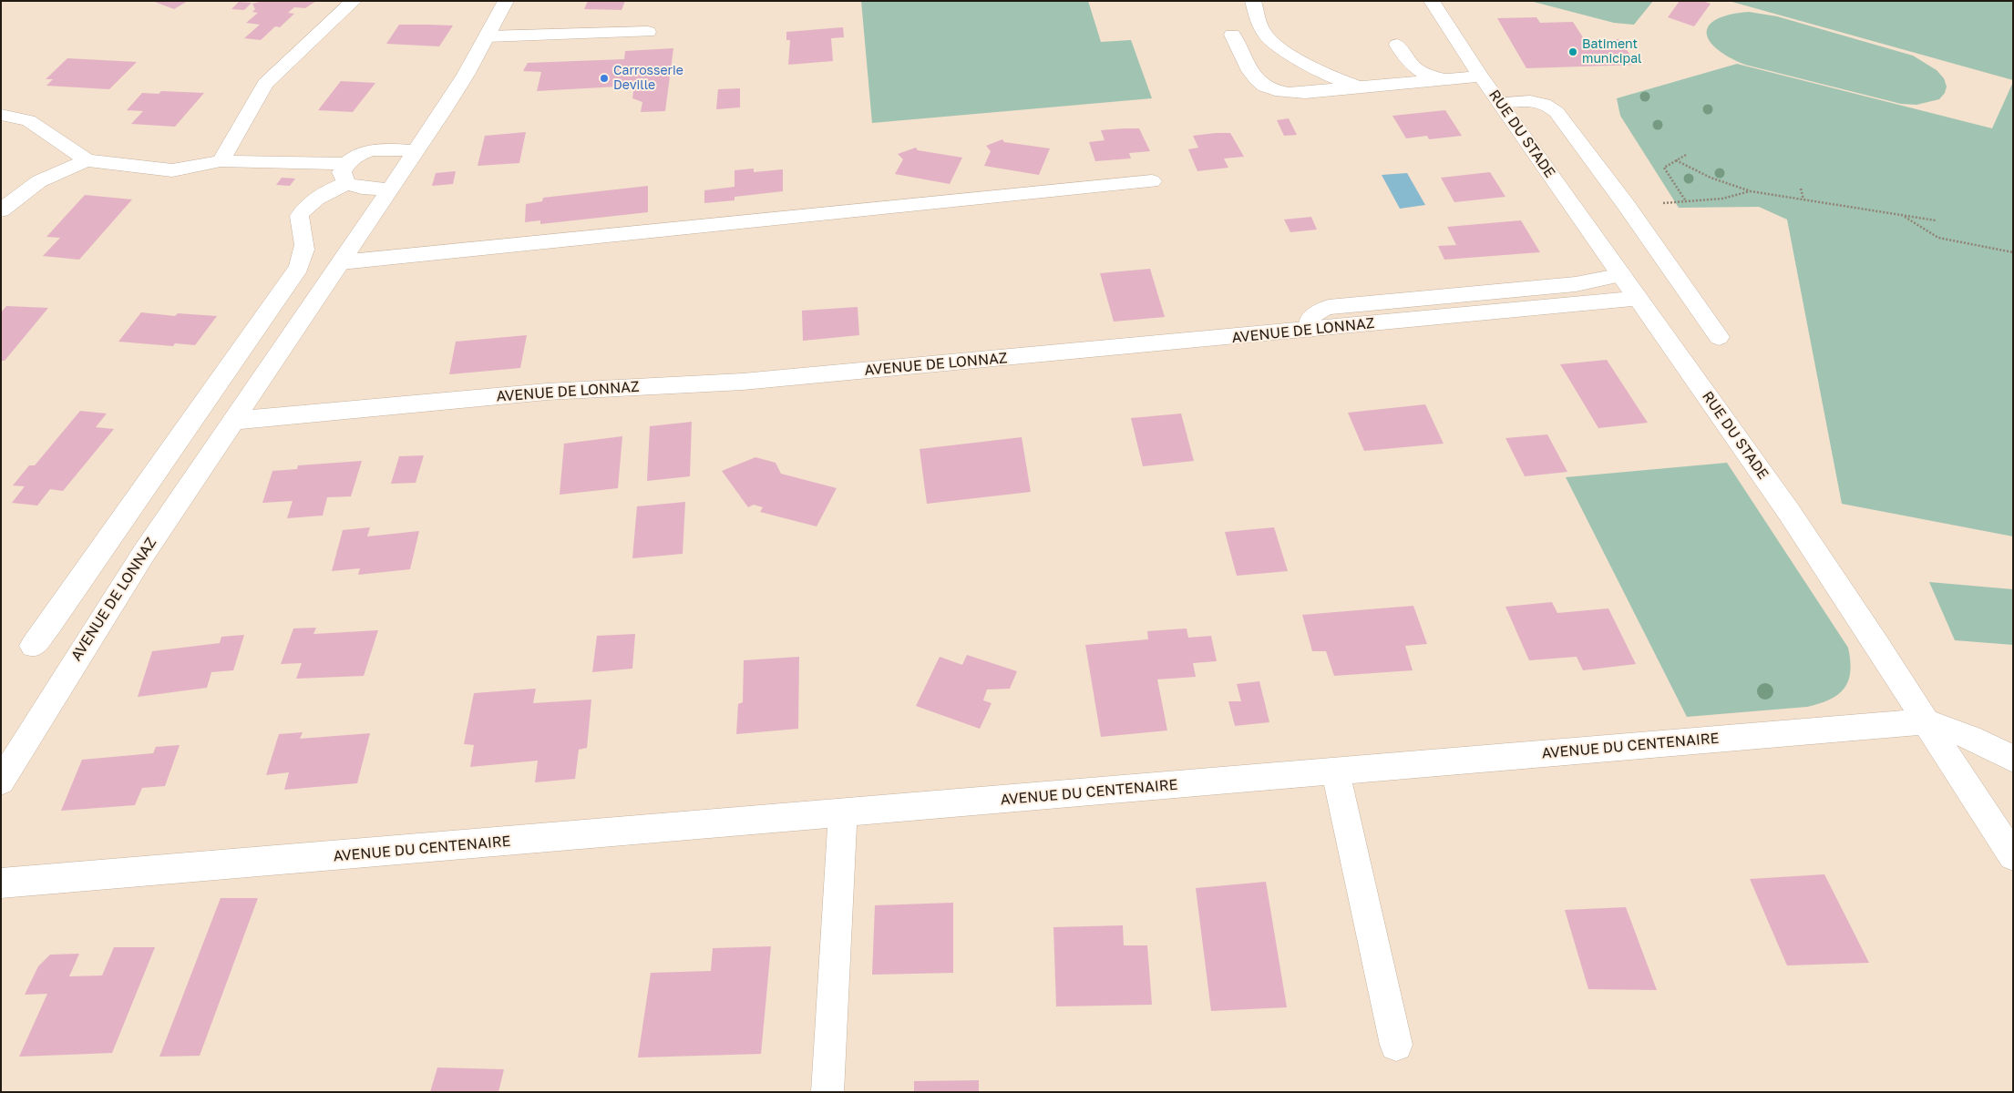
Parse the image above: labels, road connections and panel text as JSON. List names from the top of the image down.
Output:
{
  "streets": {
    "street": ["RUE DU STADE", "AVENUE DE LONNAZ", "AVENUE DU CENTENAIRE"]
  },
  "crossings": [
    ["RUE DU STADE", "AVENUE DE LONNAZ"],
    ["RUE DU STADE", "AVENUE DU CENTENAIRE"]
  ],
  "places": ["Batiment municipal", "Carrosserie Deville"]
}
